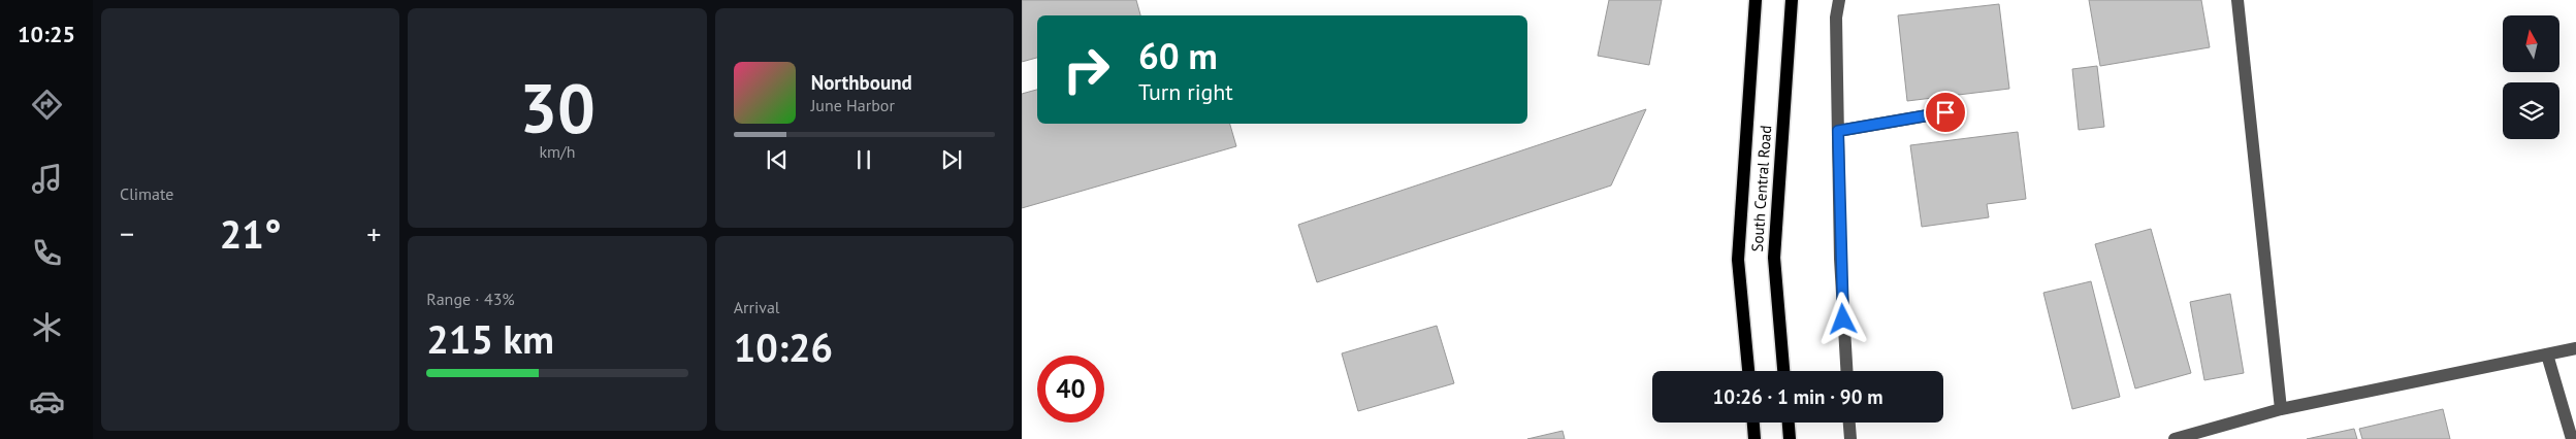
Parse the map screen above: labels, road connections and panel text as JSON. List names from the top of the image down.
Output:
{
  "streets": {
    "main road": ["South Central Road"]
  },
  "north": "top",
  "page": {
    "tabs": "10:25",
    "tile": [
      "Climate",
      ["30", "km/h"],
      ["Range · 43%", "215 km"],
      ["Arrival", "10:26"]
    ],
    "turn": ["60 m", "Turn right"],
    "song": ["Northbound", "June Harbor"],
    "heat": ["−", "21°", "+"],
    "limit": "40",
    "trip": "10:26 · 1 min · 90 m"
  }
}
